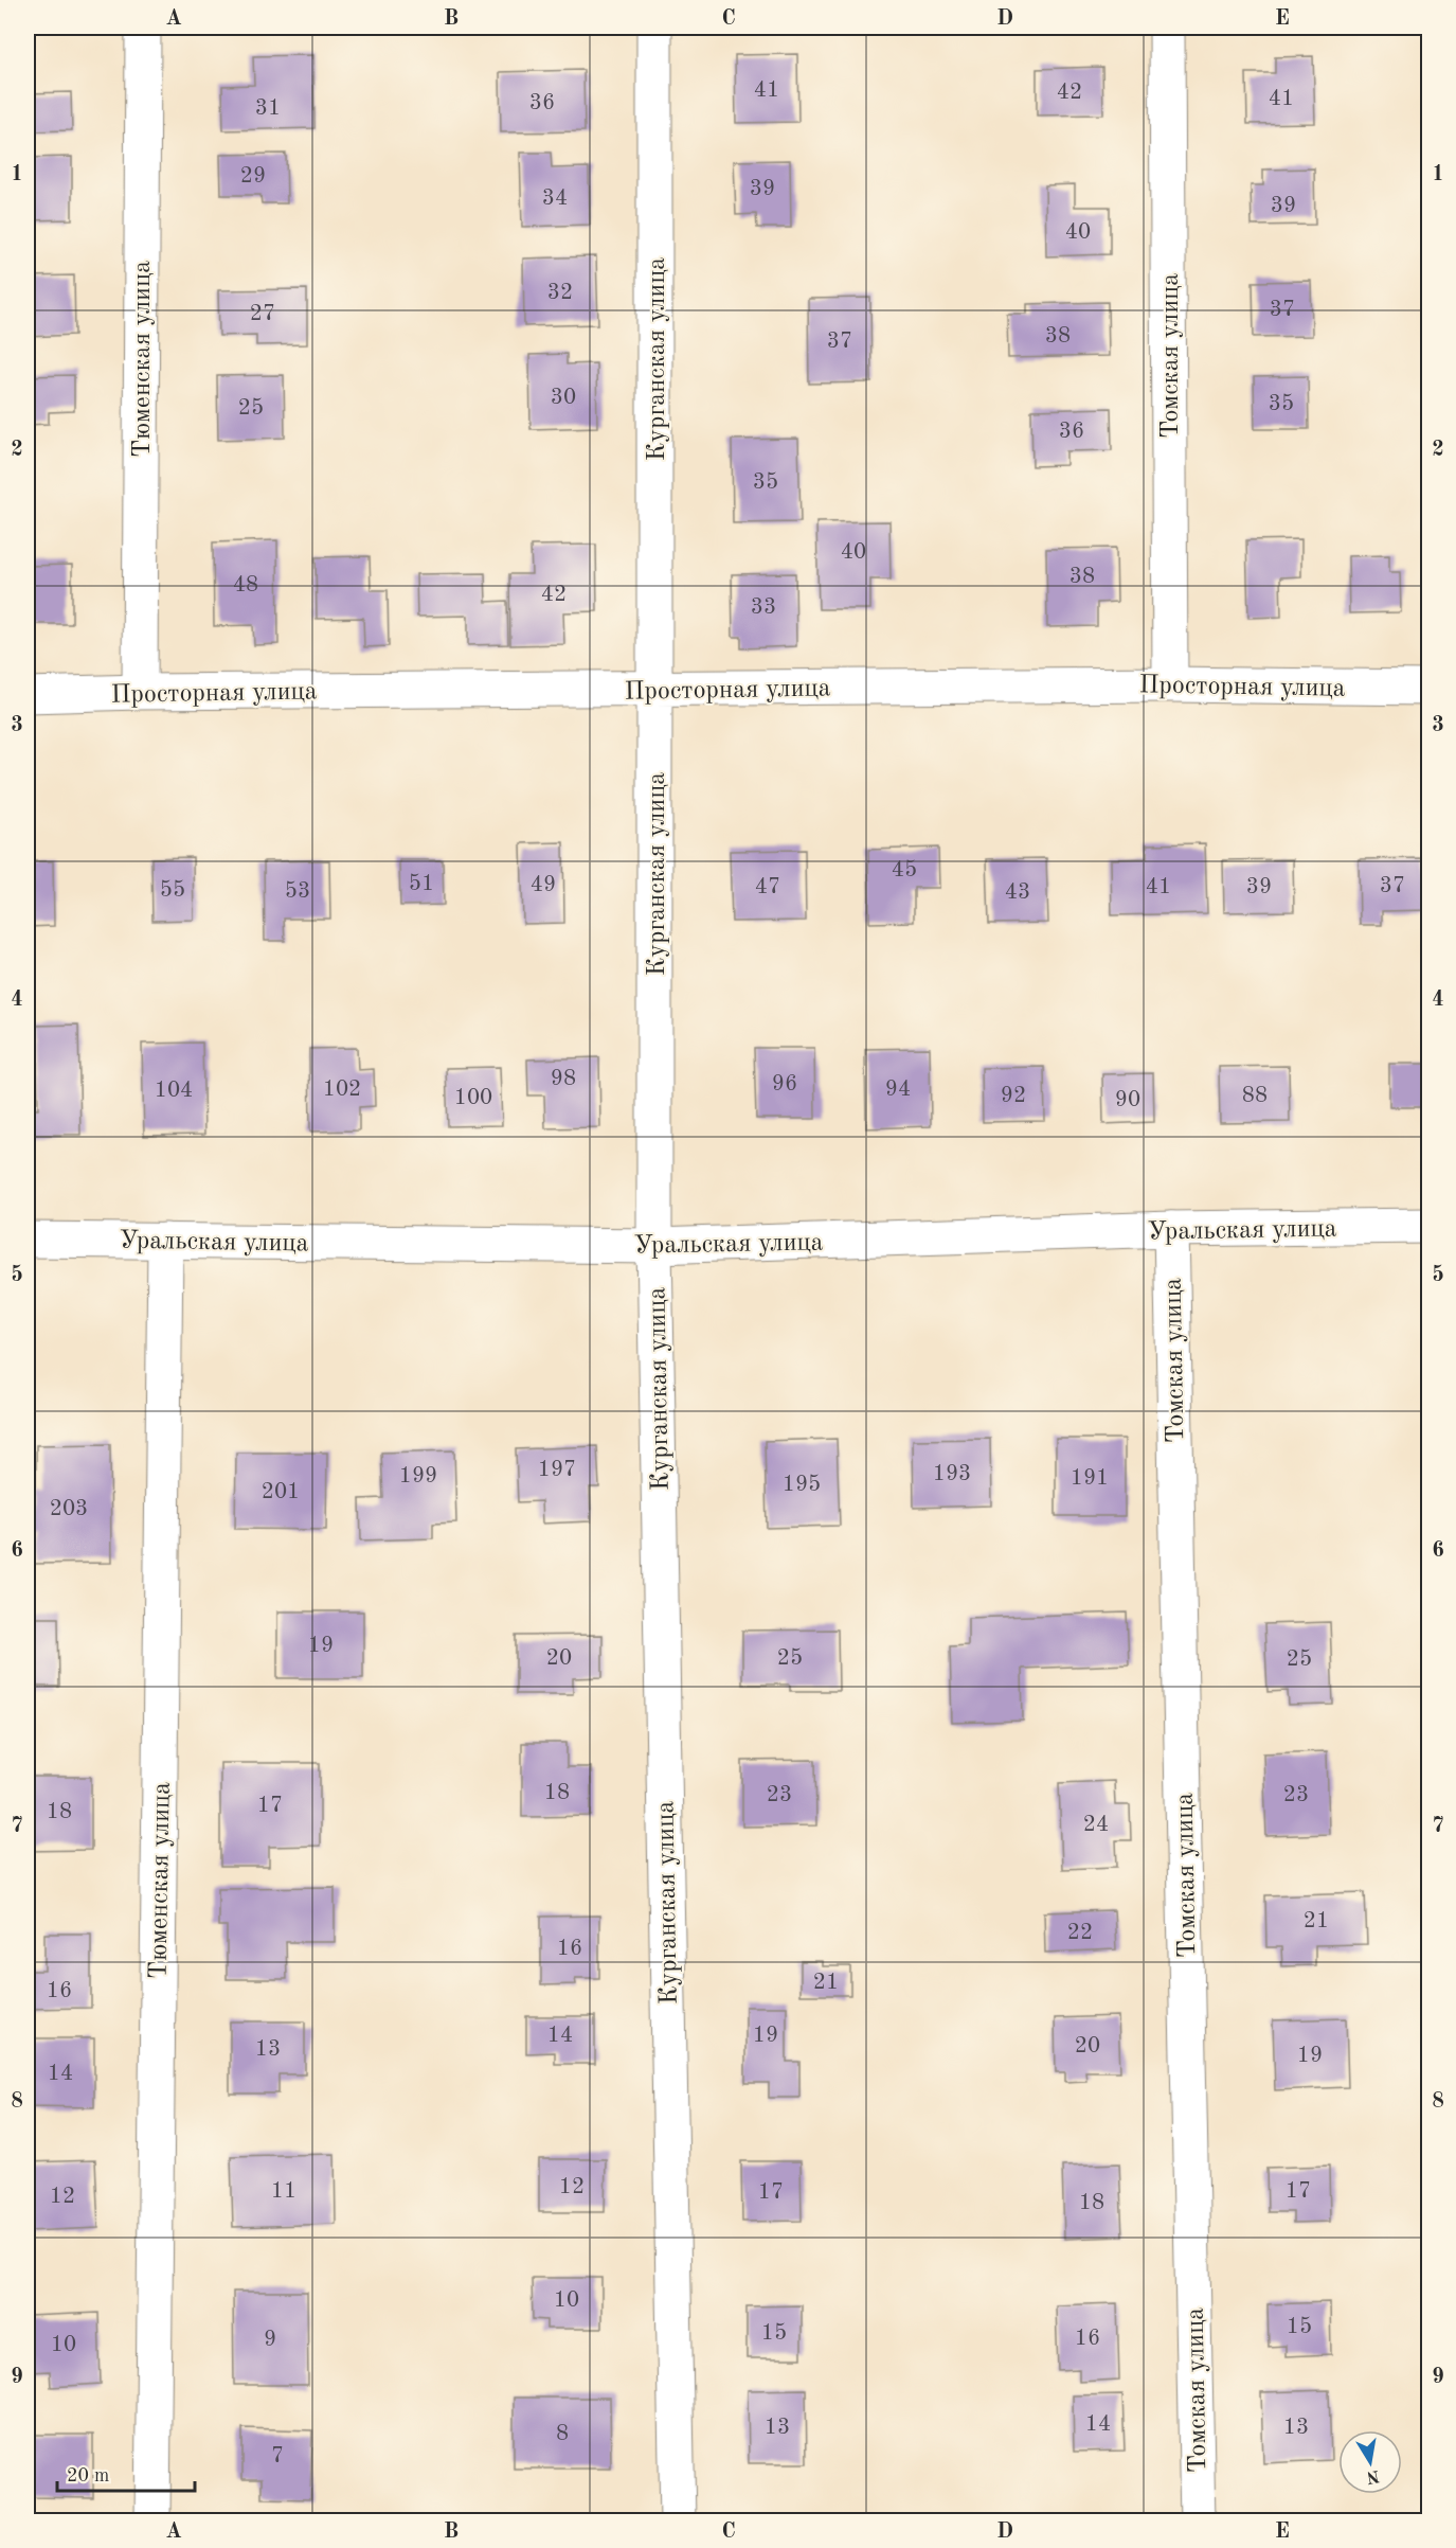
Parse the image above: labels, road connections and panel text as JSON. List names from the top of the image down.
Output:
{
  "streets": {
    "street": [
      "Томская улица",
      "Тюменская улица",
      "Курганская улица",
      "Просторная улица",
      "Уральская улица"
    ]
  },
  "crossings": [
    ["Томская улица", "Просторная улица"],
    ["Томская улица", "Уральская улица"],
    ["Тюменская улица", "Просторная улица"],
    ["Тюменская улица", "Уральская улица"],
    ["Курганская улица", "Просторная улица"],
    ["Курганская улица", "Уральская улица"]
  ],
  "house_numbers": [
    "41",
    "42",
    "41",
    "36",
    "31",
    "29",
    "39",
    "34",
    "39",
    "40",
    "32",
    "37",
    "27",
    "38",
    "37",
    "30",
    "35",
    "25",
    "36",
    "35",
    "40",
    "38",
    "48",
    "42",
    "33",
    "45",
    "51",
    "49",
    "37",
    "47",
    "41",
    "39",
    "55",
    "53",
    "43",
    "98",
    "96",
    "102",
    "94",
    "104",
    "92",
    "88",
    "100",
    "90",
    "197",
    "193",
    "199",
    "191",
    "195",
    "201",
    "203",
    "19",
    "20",
    "25",
    "25",
    "18",
    "23",
    "23",
    "17",
    "18",
    "24",
    "21",
    "22",
    "16",
    "21",
    "16",
    "14",
    "19",
    "20",
    "13",
    "19",
    "14",
    "12",
    "11",
    "17",
    "17",
    "12",
    "18",
    "10",
    "15",
    "15",
    "16",
    "9",
    "10",
    "14",
    "13",
    "13",
    "8",
    "7"
  ],
  "scale_bar": "20 m",
  "north": "bottom",
  "grid": {
    "columns": [
      "A",
      "B",
      "C",
      "D",
      "E"
    ],
    "rows": [
      "1",
      "2",
      "3",
      "4",
      "5",
      "6",
      "7",
      "8",
      "9"
    ]
  }
}
